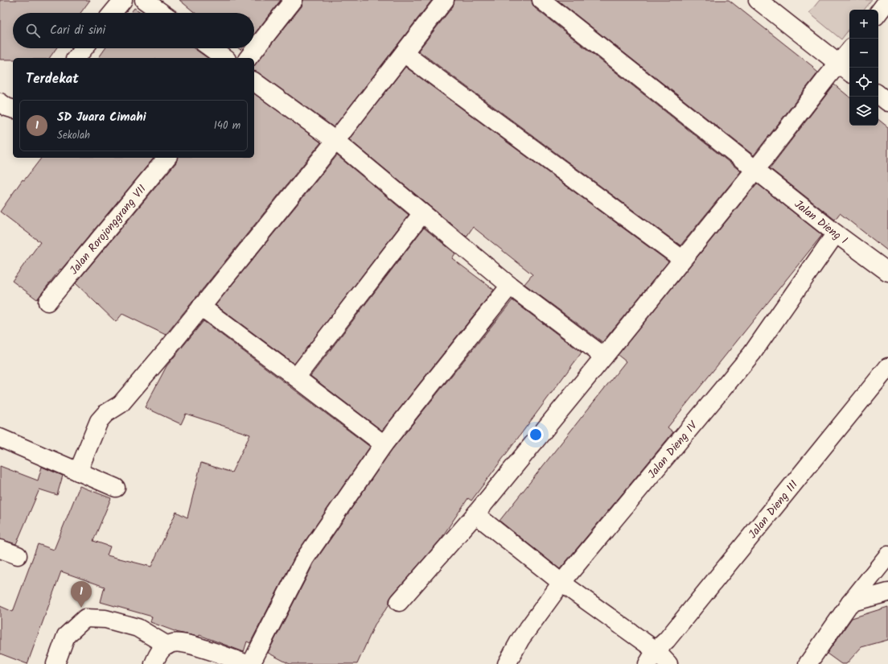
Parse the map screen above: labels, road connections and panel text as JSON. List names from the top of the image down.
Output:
{
  "streets": {
    "street": [
      "Jalan Dieng I",
      "Jalan Rorojonggrang VII",
      "Jalan Dieng IV",
      "Jalan Dieng III"
    ]
  },
  "crossings": [
    ["Jalan Dieng I", "Jalan Dieng IV"]
  ],
  "page": {
    "map_buttons": ["+", "−"],
    "search": "Cari di sini",
    "heading": "Terdekat",
    "list": [
      {
        "mark": "1",
        "name": "SD Juara Cimahi",
        "note": "Sekolah",
        "value": "140 m"
      }
    ],
    "pins": "1"
  }
}
